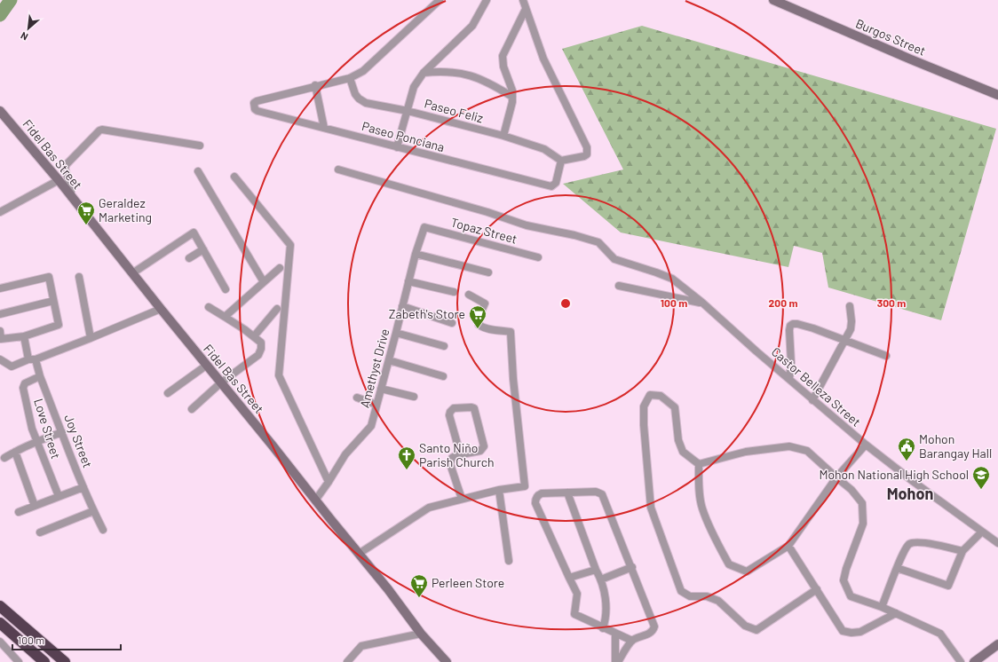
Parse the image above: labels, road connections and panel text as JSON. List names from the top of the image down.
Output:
{
  "streets": {
    "street": [
      "Burgos Street",
      "Paseo Feliz",
      "Paseo Ponciana",
      "Fidel Bas Street",
      "Topaz Street",
      "Amethyst Drive",
      "Castor Belleza Street",
      "Love Street",
      "Joy Street"
    ]
  },
  "crossings": [
    ["Paseo Feliz", "Paseo Ponciana"],
    ["Fidel Bas Street", "Amethyst Drive"],
    ["Topaz Street", "Amethyst Drive"],
    ["Love Street", "Joy Street"]
  ],
  "districts": ["Mohon"],
  "places": {
    "supermarket": ["Geraldez Marketing", "Zabeth's Store", "Perleen Store"],
    "public building": ["Mohon Barangay Hall"],
    "church": ["Santo Niño Parish Church"],
    "school or university": ["Mohon National High School"]
  },
  "scale_bar": "100 m",
  "north": "bottom left",
  "rings": ["100 m", "200 m", "300 m"]
}
